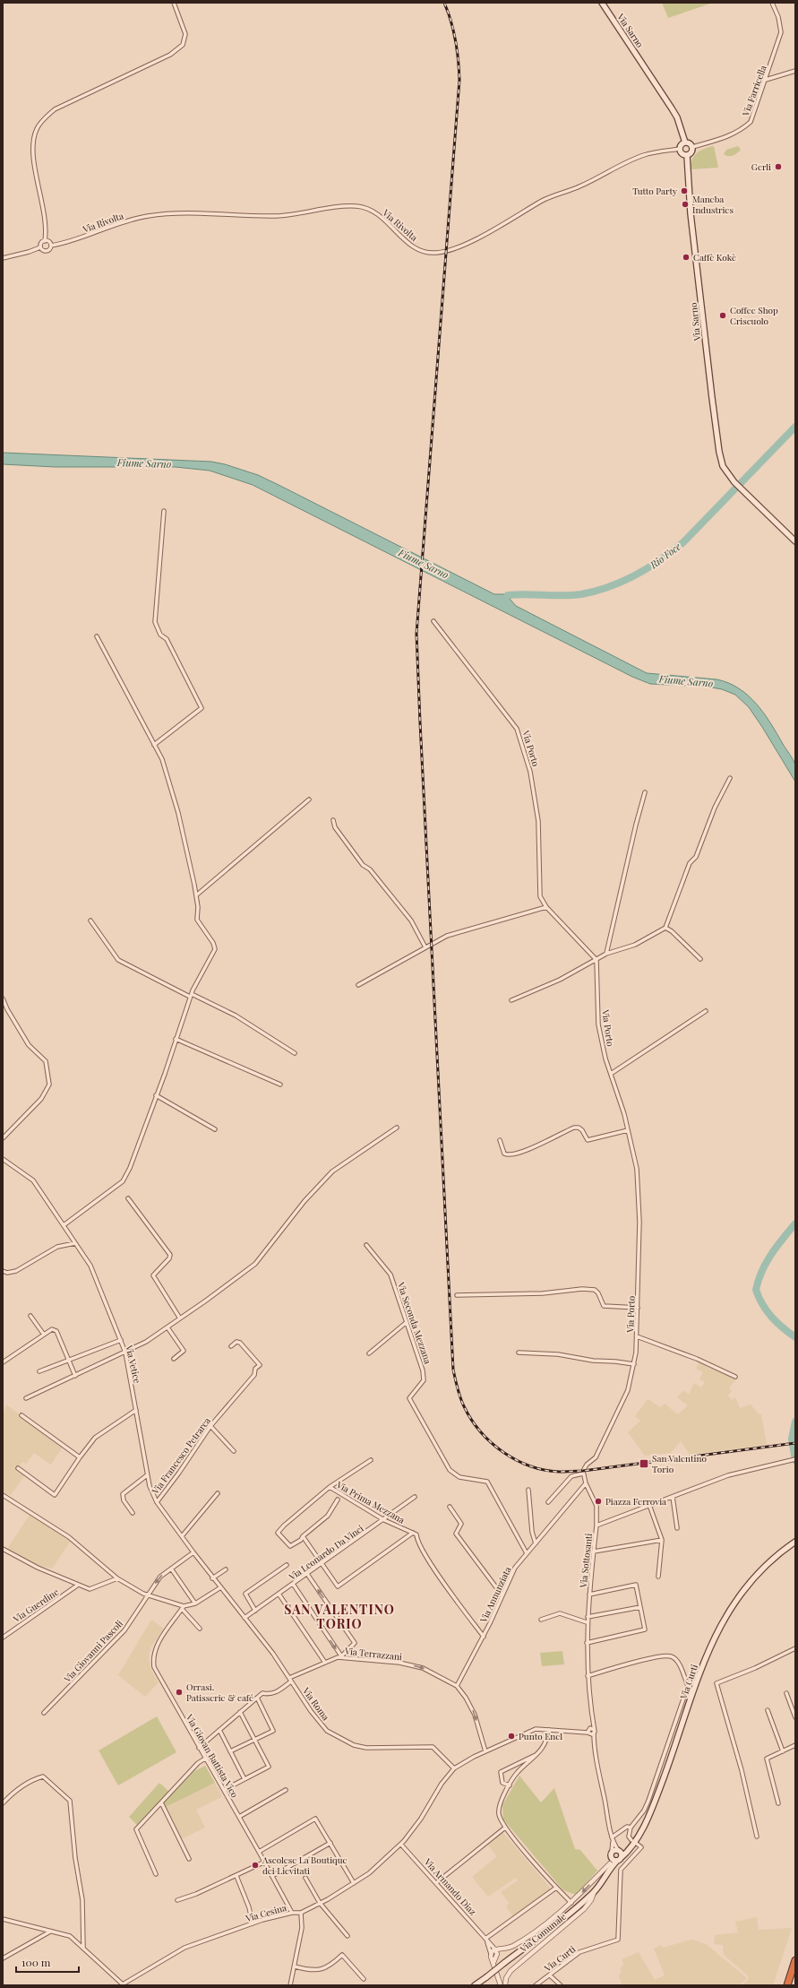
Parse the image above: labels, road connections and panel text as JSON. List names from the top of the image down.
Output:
{
  "streets": {
    "main road": ["Via Sarno", "Via Curti"],
    "street": [
      "Via Farricella",
      "Via Rivolta",
      "Via Porto",
      "Via Seconda Mezzana",
      "Via Vetice",
      "Via Francesco Petrarca",
      "Via Prima Mezzana",
      "Via Leonardo Da Vinci",
      "Via Sottosanti",
      "Via Annunziata",
      "Via Guerdine",
      "Via Giovanni Pascoli",
      "Via Terrazzani",
      "Via Roma",
      "Via Giovan Battista Vico",
      "Via Armando Diaz",
      "Via Cesina",
      "Via Comunale"
    ]
  },
  "crossings": [
    ["Via Sarno", "Via Farricella"],
    ["Via Sarno", "Via Rivolta"],
    ["Via Farricella", "Via Rivolta"],
    ["Via Seconda Mezzana", "Via Annunziata"],
    ["Via Vetice", "Via Francesco Petrarca"],
    ["Via Vetice", "Via Leonardo Da Vinci"],
    ["Via Vetice", "Via Giovanni Pascoli"],
    ["Via Vetice", "Via Roma"],
    ["Via Prima Mezzana", "Via Leonardo Da Vinci"],
    ["Via Leonardo Da Vinci", "Via Roma"],
    ["Via Sottosanti", "Via Curti"],
    ["Via Annunziata", "Via Terrazzani"],
    ["Via Terrazzani", "Via Roma"],
    ["Via Curti", "Via Comunale"],
    ["Via Roma", "Via Cesina"],
    ["Via Giovan Battista Vico", "Via Cesina"],
    ["Via Armando Diaz", "Via Cesina"],
    ["Via Armando Diaz", "Via Comunale"]
  ],
  "one_way": ["Via Terrazzani"],
  "districts": ["SAN VALENTINO TORIO"],
  "water": ["Fiume Sarno", "Rio Foce"],
  "places": {
    "other": [
      "Gerli",
      "Tutto Party",
      "Maneba Industries",
      "Caffè Kokè",
      "Coffee Shop Criscuolo",
      "Piazza Ferrovia",
      "Orrasi. Patisserie & café",
      "Punto Enel",
      "Ascolese La Boutique dei Lievitati"
    ],
    "transit": ["San Valentino Torio"]
  },
  "scale_bar": "100 m"
}
